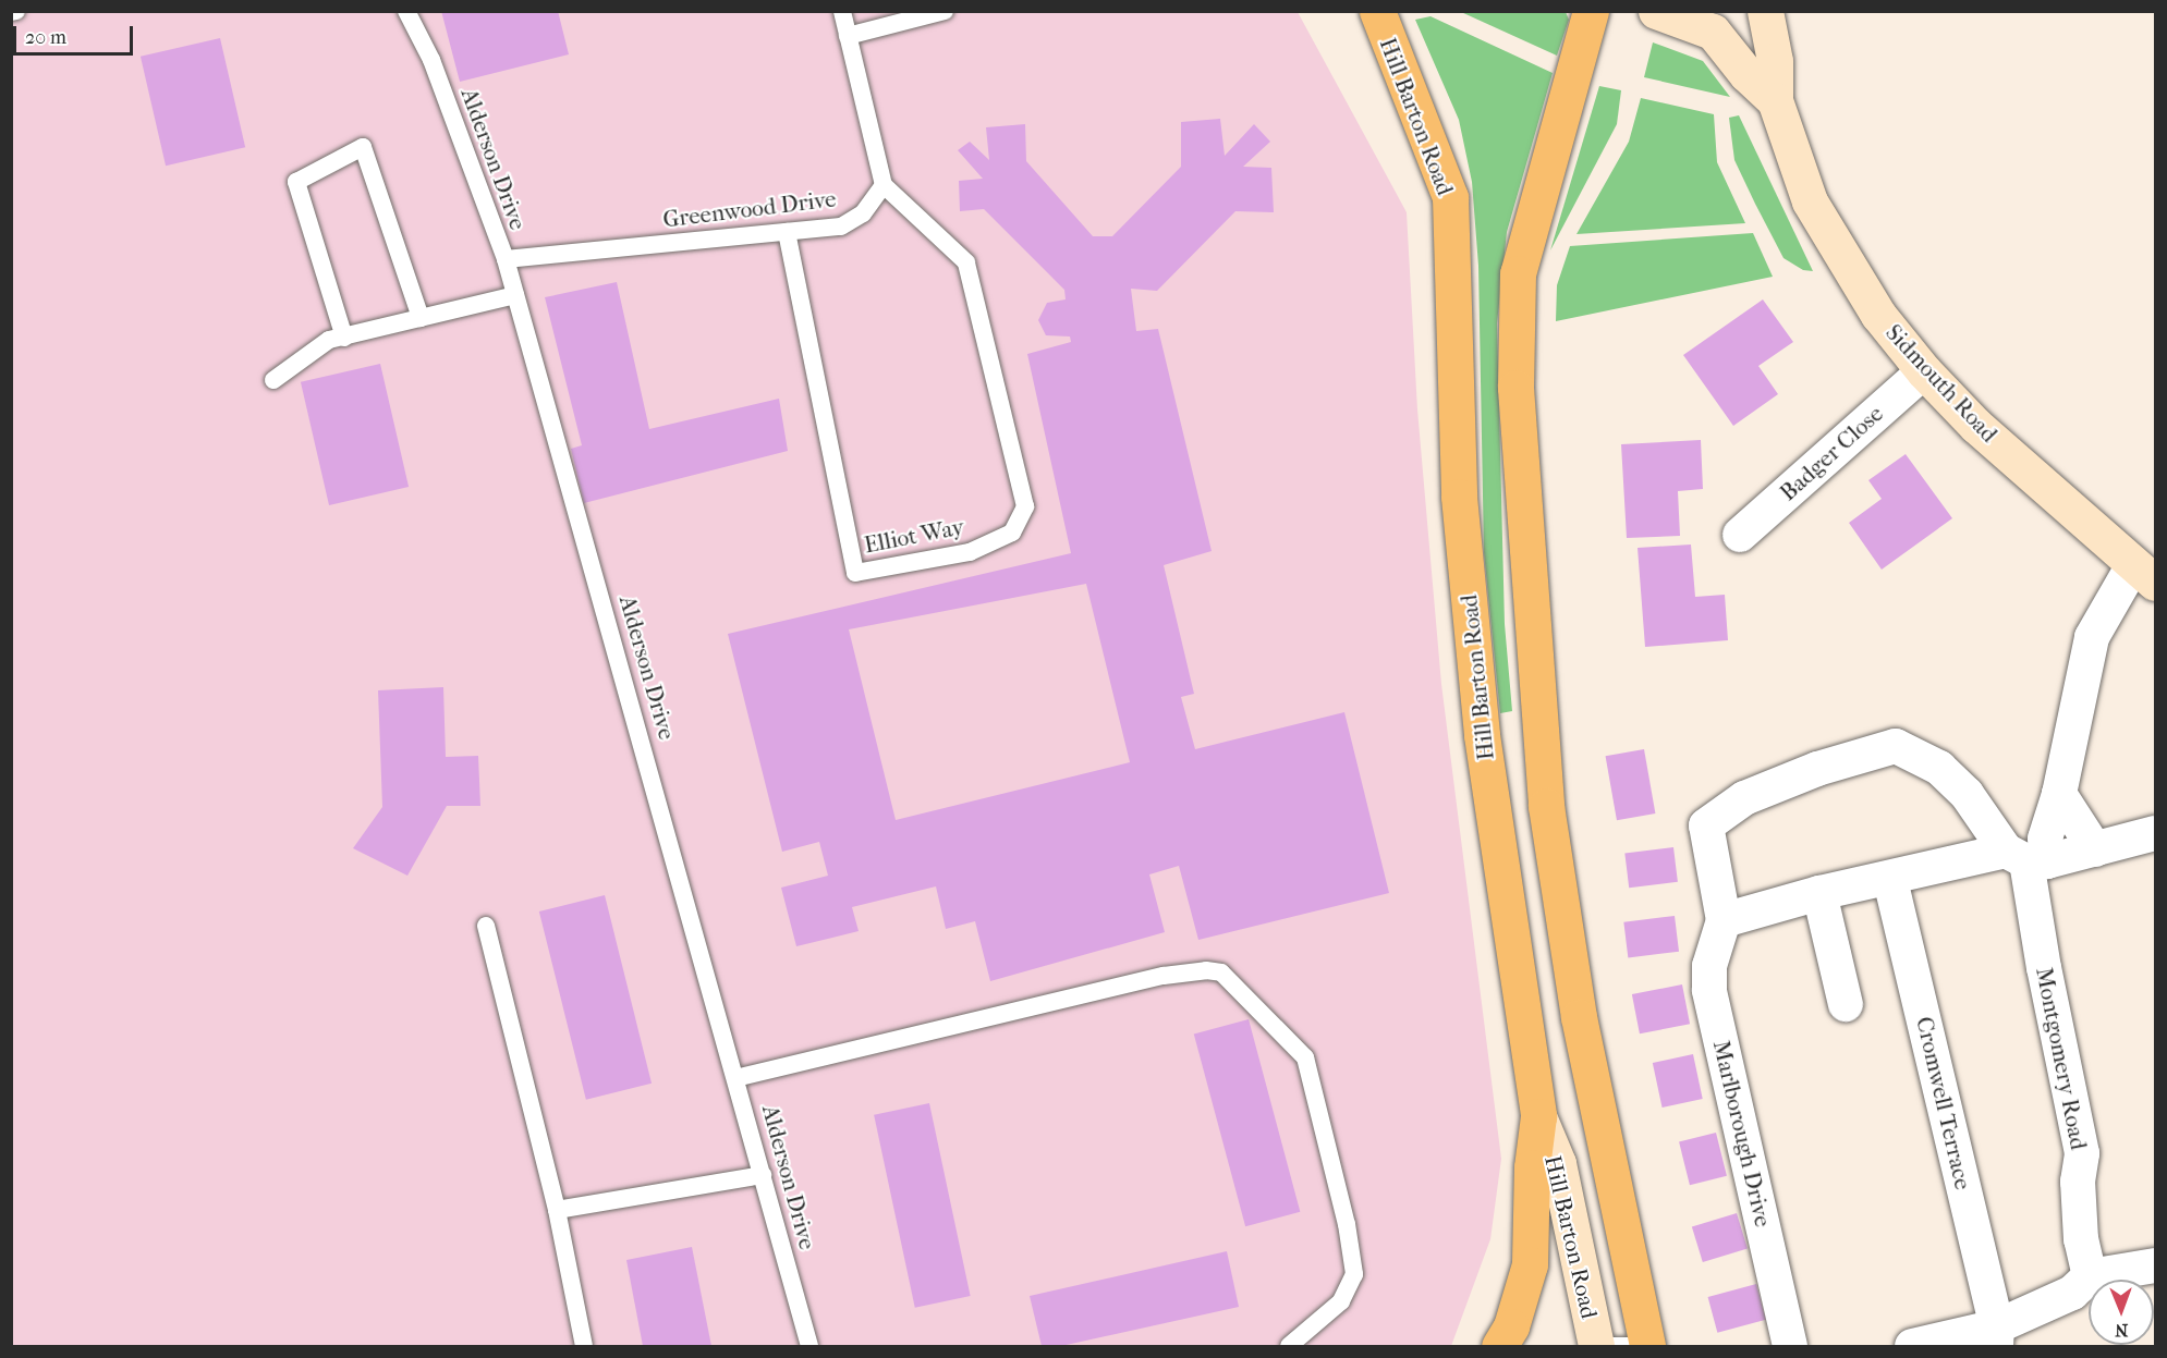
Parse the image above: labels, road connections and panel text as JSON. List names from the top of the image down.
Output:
{
  "streets": {
    "main road": ["Hill Barton Road", "Sidmouth Road"],
    "street": [
      "Badger Close",
      "Montgomery Road",
      "Cromwell Terrace",
      "Marlborough Drive"
    ],
    "lane": ["Alderson Drive", "Greenwood Drive", "Elliot Way"]
  },
  "crossings": [
    ["Alderson Drive", "Greenwood Drive"],
    ["Greenwood Drive", "Elliot Way"],
    ["Sidmouth Road", "Badger Close"],
    ["Montgomery Road", "Marlborough Drive"]
  ],
  "scale_bar": "20 m",
  "north": "bottom"
}
